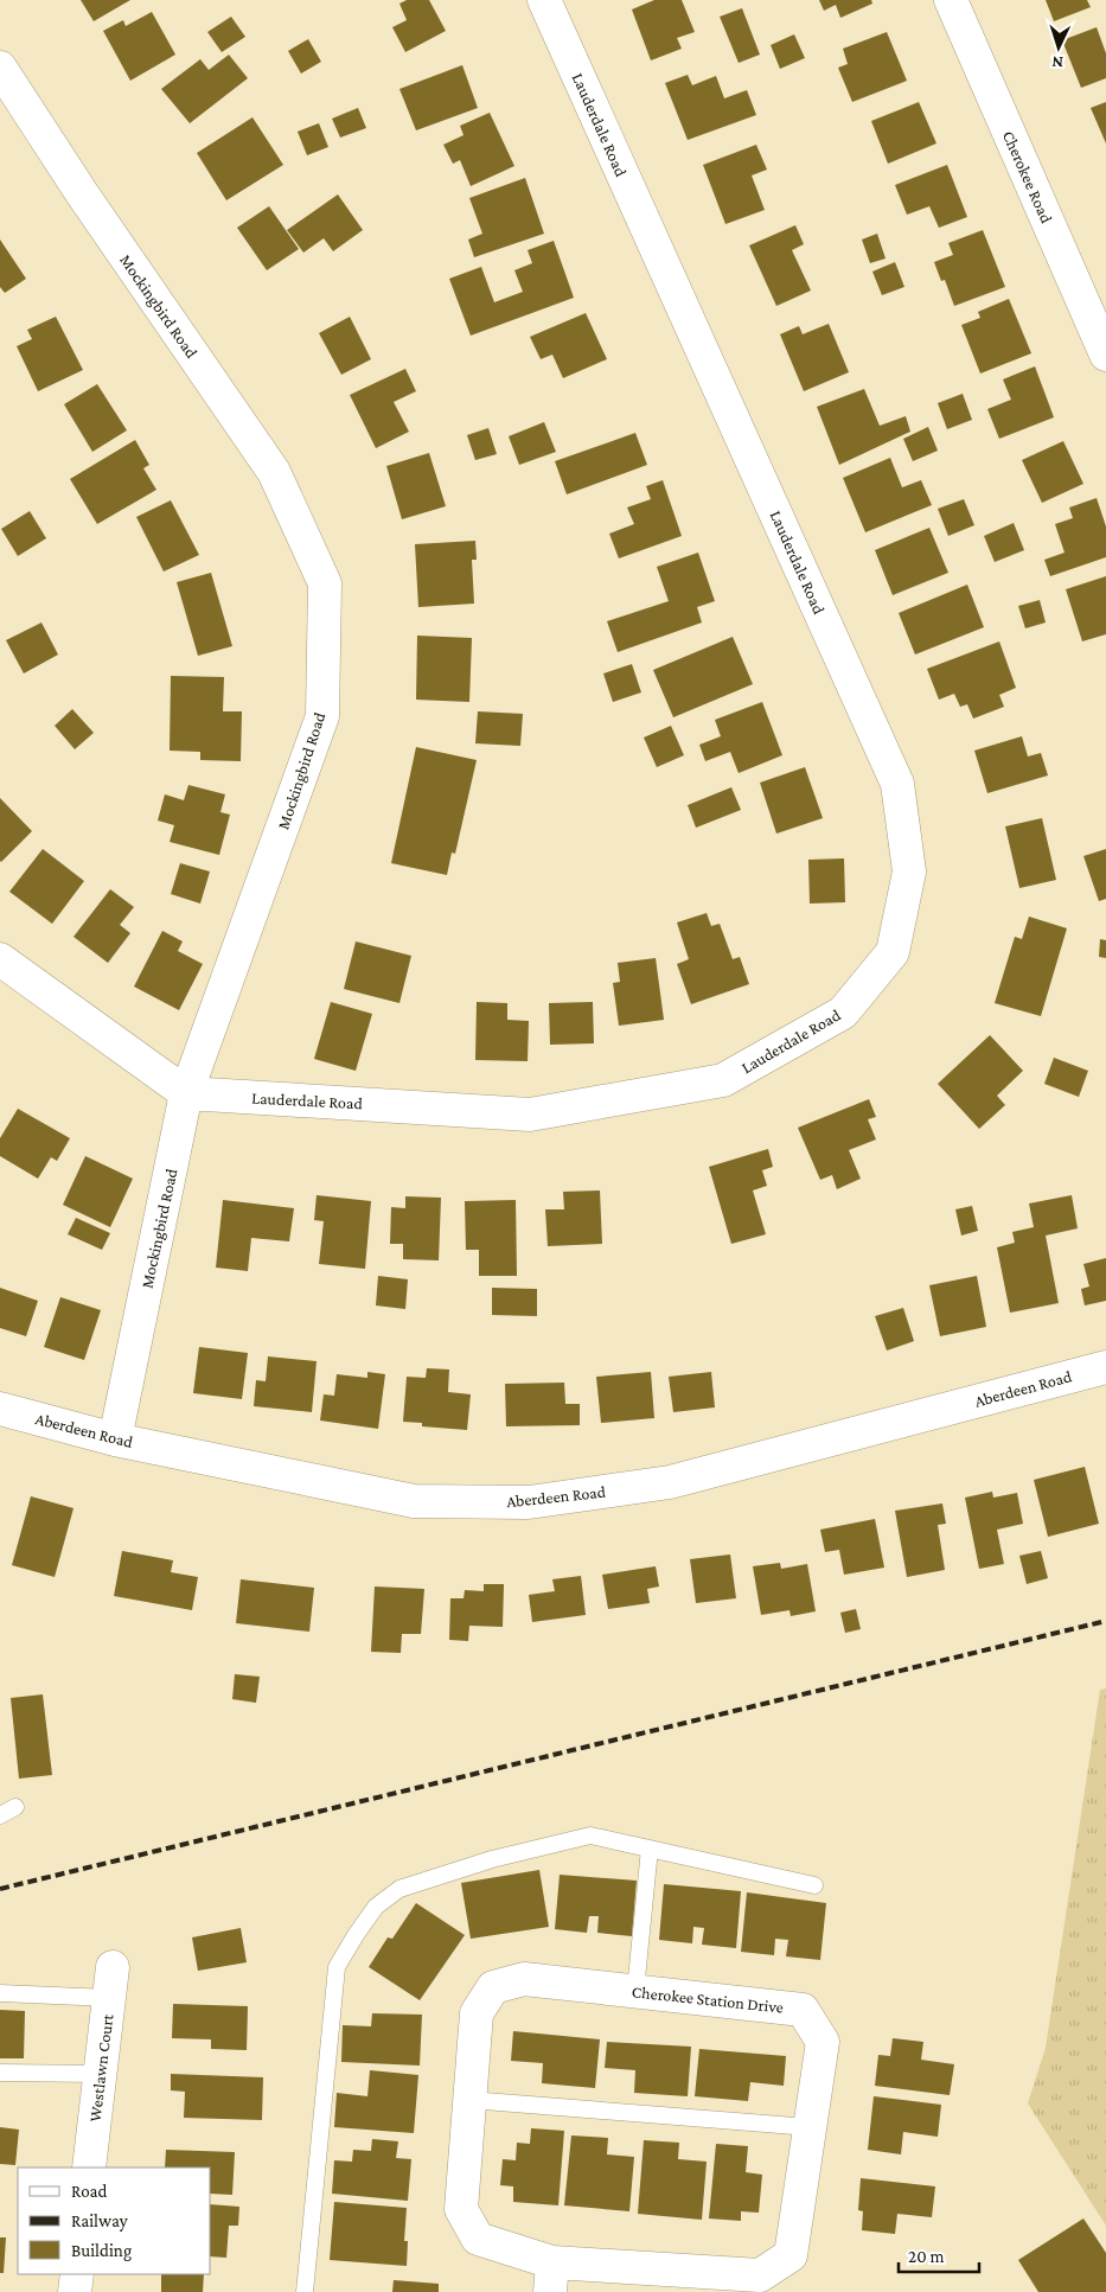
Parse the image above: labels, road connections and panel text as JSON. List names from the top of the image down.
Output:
{
  "streets": {
    "street": [
      "Lauderdale Road",
      "Cherokee Road",
      "Mockingbird Road",
      "Aberdeen Road",
      "Cherokee Station Drive",
      "Westlawn Court"
    ]
  },
  "crossings": [
    ["Lauderdale Road", "Mockingbird Road"],
    ["Mockingbird Road", "Aberdeen Road"]
  ],
  "legend": ["Road", "Railway", "Building"],
  "scale_bar": "20 m",
  "north": "bottom"
}
